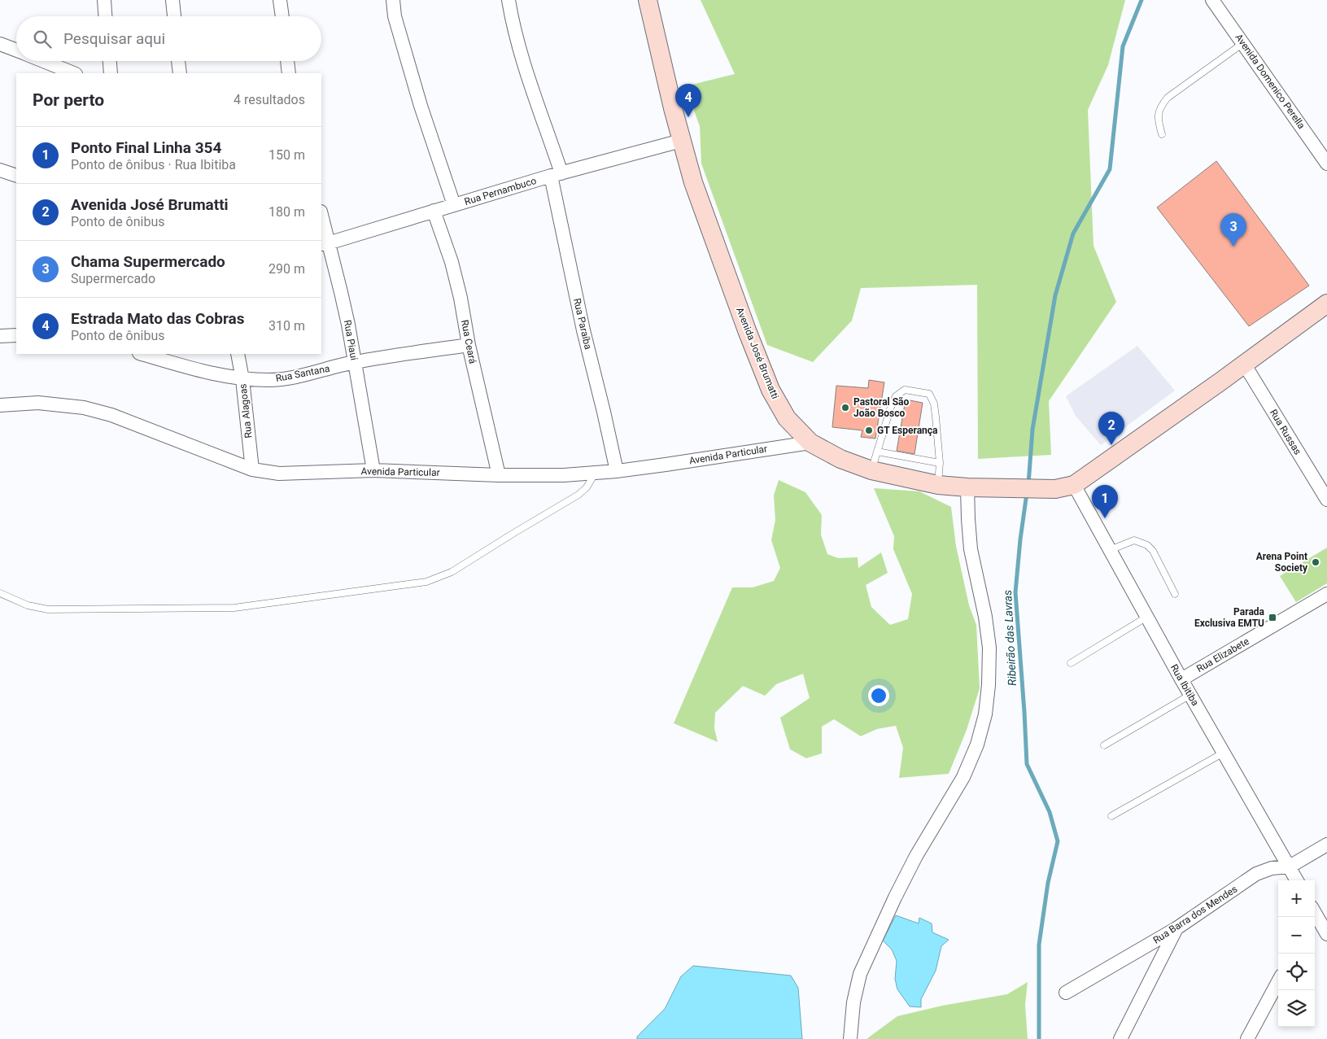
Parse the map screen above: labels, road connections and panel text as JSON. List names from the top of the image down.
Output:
{
  "streets": {
    "main road": ["Avenida José Brumatti"],
    "street": [
      "Avenida Domenico Perella",
      "Rua Pernambuco",
      "Rua Paraíba",
      "Rua Piaui",
      "Rua Ceará",
      "Rua Santana",
      "Rua Alagoas",
      "Rua Russas",
      "Avenida Particular",
      "Rua Elizabete",
      "Rua Ibitiba",
      "Rua Barra dos Mendes"
    ]
  },
  "crossings": [
    ["Rua Pernambuco", "Rua Paraíba"],
    ["Rua Pernambuco", "Rua Piaui"],
    ["Rua Pernambuco", "Rua Ceará"],
    ["Rua Pernambuco", "Avenida José Brumatti"],
    ["Rua Paraíba", "Avenida Particular"],
    ["Rua Piaui", "Rua Santana"],
    ["Rua Piaui", "Avenida Particular"],
    ["Rua Ceará", "Rua Santana"],
    ["Rua Ceará", "Avenida Particular"],
    ["Avenida José Brumatti", "Rua Russas"],
    ["Avenida José Brumatti", "Avenida Particular"],
    ["Avenida José Brumatti", "Rua Ibitiba"],
    ["Rua Santana", "Rua Alagoas"],
    ["Rua Alagoas", "Avenida Particular"],
    ["Rua Elizabete", "Rua Ibitiba"],
    ["Rua Ibitiba", "Rua Barra dos Mendes"]
  ],
  "water": ["Ribeirão das Lavras"],
  "places": {
    "other": ["Pastoral São João Bosco", "GT Esperança", "Arena Point Society"],
    "transit": ["Parada Exclusiva EMTU"]
  },
  "page": {
    "search": "Pesquisar aqui",
    "heading": ["Por perto", "4 resultados"],
    "pins": [
      "4",
      "3",
      "2",
      "1"
    ],
    "list": [
      {
        "mark": "1",
        "name": "Ponto Final Linha 354",
        "note": "Ponto de ônibus · Rua Ibitiba",
        "value": "150 m"
      },
      {
        "mark": "2",
        "name": "Avenida José Brumatti",
        "note": "Ponto de ônibus",
        "value": "180 m"
      },
      {
        "mark": "3",
        "name": "Chama Supermercado",
        "note": "Supermercado",
        "value": "290 m"
      },
      {
        "mark": "4",
        "name": "Estrada Mato das Cobras",
        "note": "Ponto de ônibus",
        "value": "310 m"
      }
    ],
    "map_buttons": ["+", "−"]
  }
}
